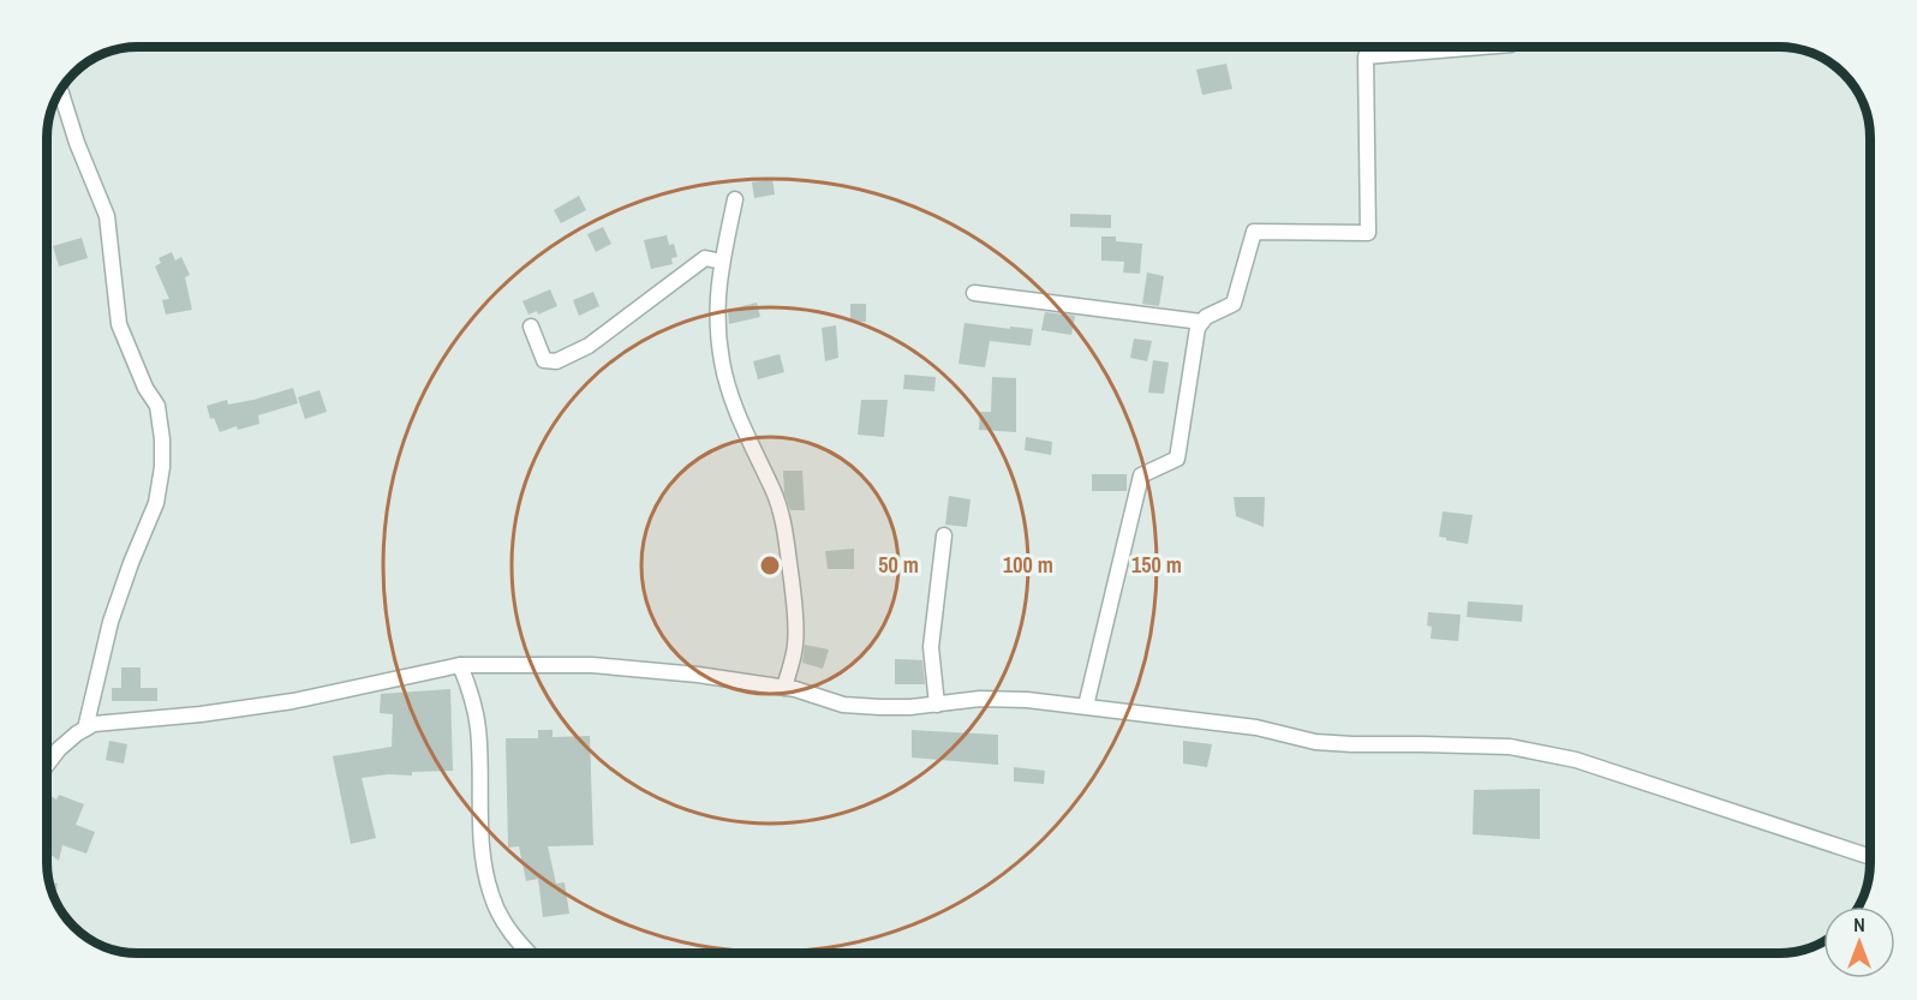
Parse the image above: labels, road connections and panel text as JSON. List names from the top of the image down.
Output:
{
  "north": "top",
  "rings": ["50 m", "100 m", "150 m"]
}
